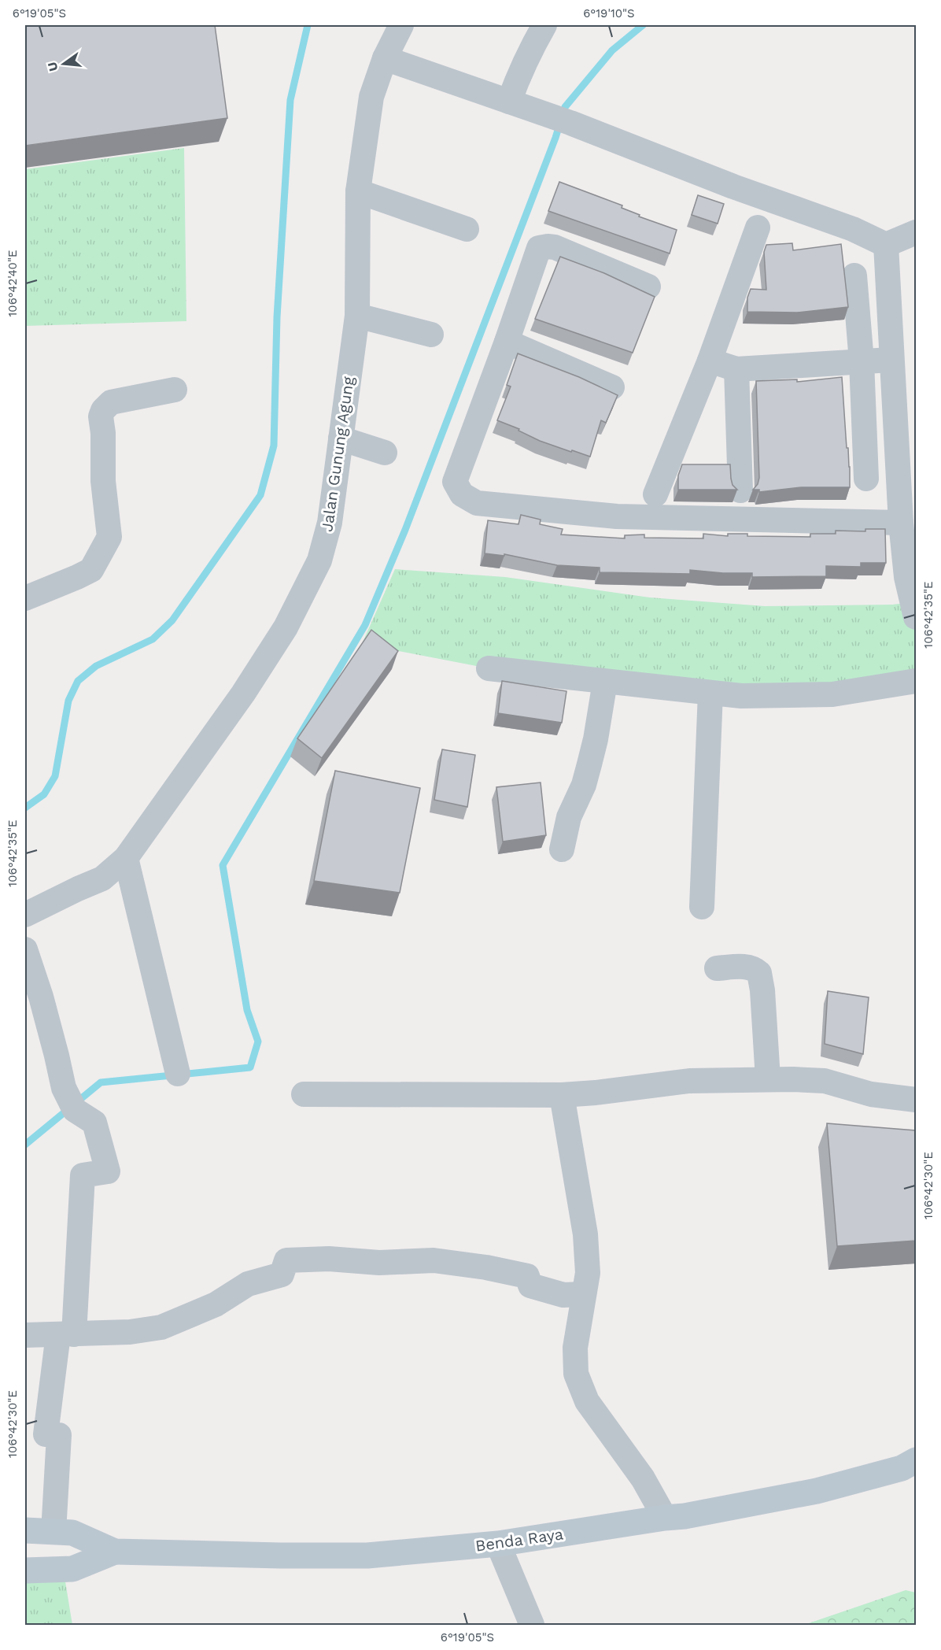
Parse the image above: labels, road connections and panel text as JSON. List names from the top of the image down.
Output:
{
  "streets": {
    "street": ["Jalan Gunung Agung", "Benda Raya"]
  },
  "north": "left",
  "coordinates": [
    "6°19'05\"S",
    "6°19'10\"S",
    "106°42'40\"E",
    "106°42'35\"E",
    "106°42'30\"E"
  ]
}
